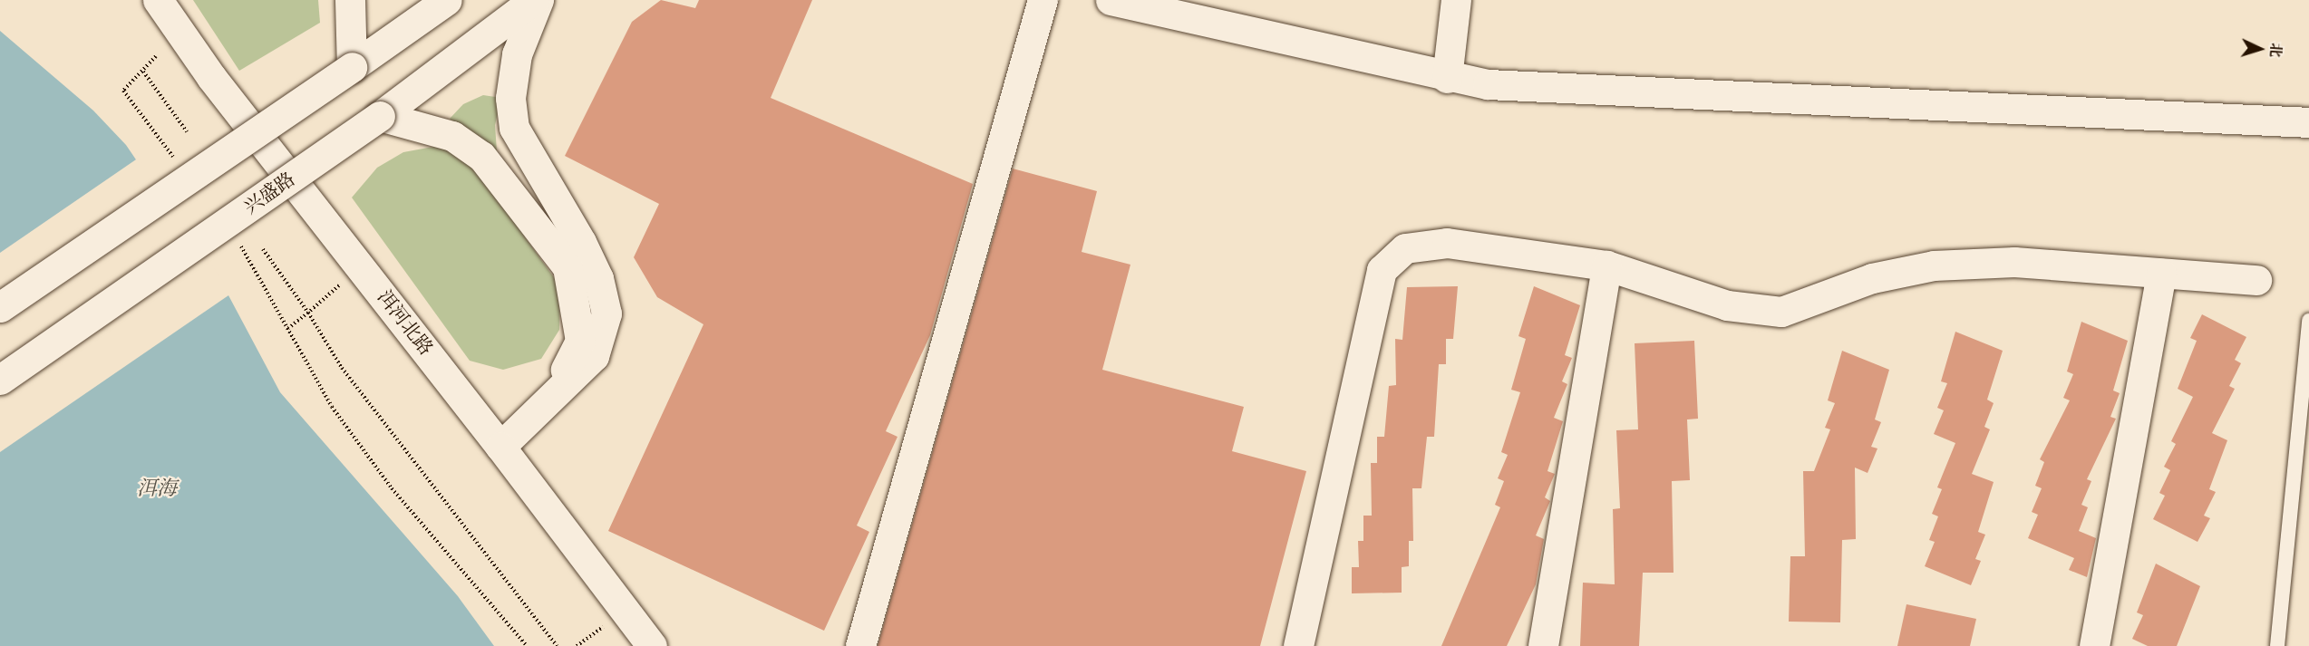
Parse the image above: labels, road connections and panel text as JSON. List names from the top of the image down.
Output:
{
  "streets": {
    "street": ["兴盛路", "洱河北路"]
  },
  "water": ["洱海"],
  "north": "right"
}
